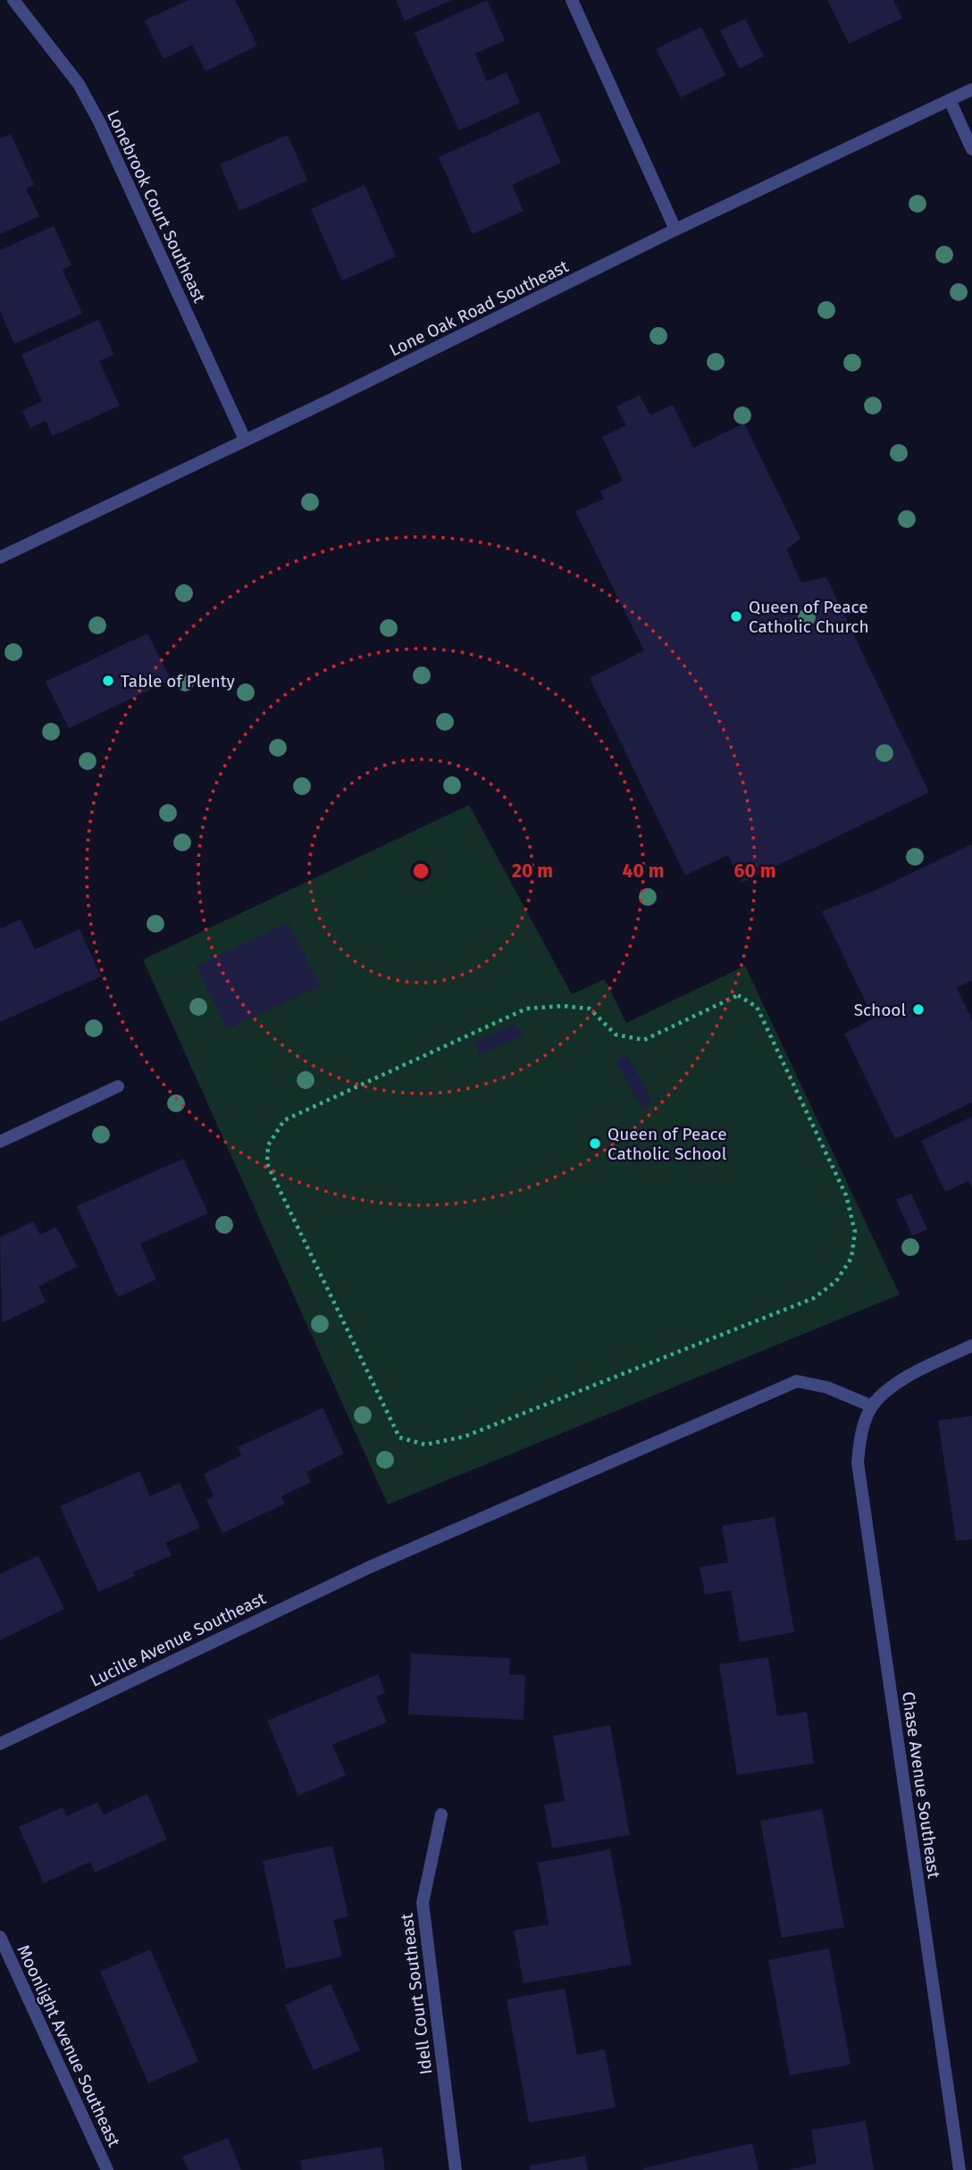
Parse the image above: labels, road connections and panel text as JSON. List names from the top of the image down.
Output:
{
  "streets": {
    "street": [
      "Lonebrook Court Southeast",
      "Lone Oak Road Southeast",
      "Lucille Avenue Southeast",
      "Chase Avenue Southeast",
      "Idell Court Southeast",
      "Moonlight Avenue Southeast"
    ]
  },
  "crossings": [
    ["Lonebrook Court Southeast", "Lone Oak Road Southeast"],
    ["Lucille Avenue Southeast", "Chase Avenue Southeast"]
  ],
  "places": [
    "Queen of Peace Catholic Church",
    "Table of Plenty",
    "School",
    "Queen of Peace Catholic School"
  ],
  "rings": ["20 m", "40 m", "60 m"]
}
